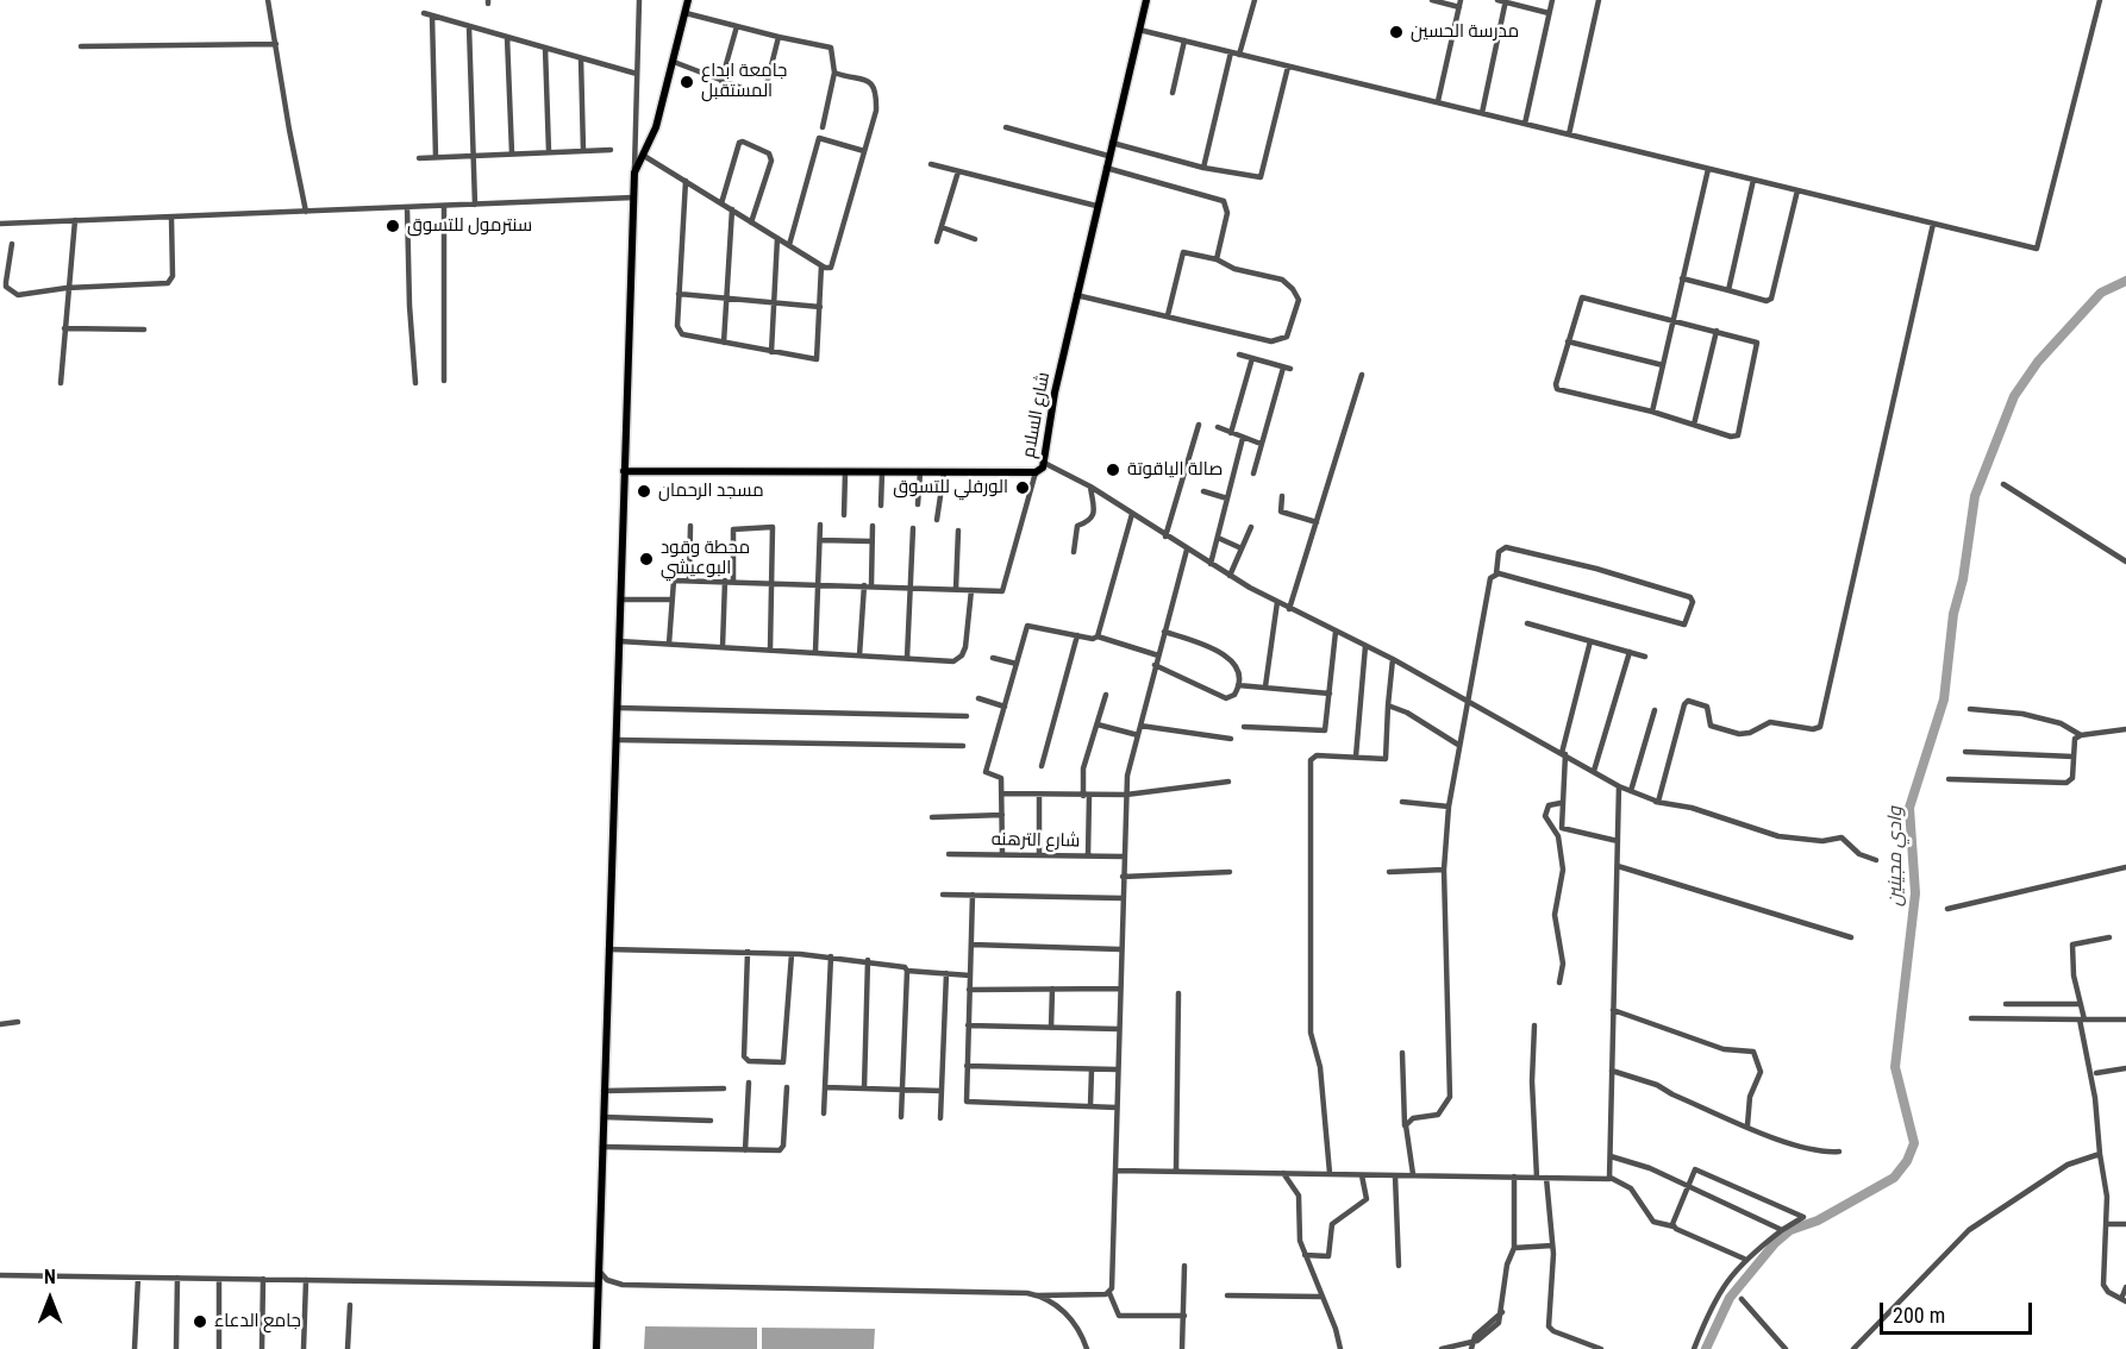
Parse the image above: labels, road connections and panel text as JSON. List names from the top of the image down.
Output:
{
  "streets": {
    "main road": ["شارع السلام"],
    "street": ["شارع الترهنه"]
  },
  "water": ["وادي مجينين"],
  "places": [
    "مدرسة الحسين",
    "جامعة ابداع المستقبل",
    "سنترمول للتسوق",
    "صالة الياقوتة",
    "الورفلي للتسوق",
    "مسجد الرحمان",
    "محطة وقود البوعيشي",
    "جامع الدعاء"
  ],
  "scale_bar": "200 m",
  "north": "top"
}
